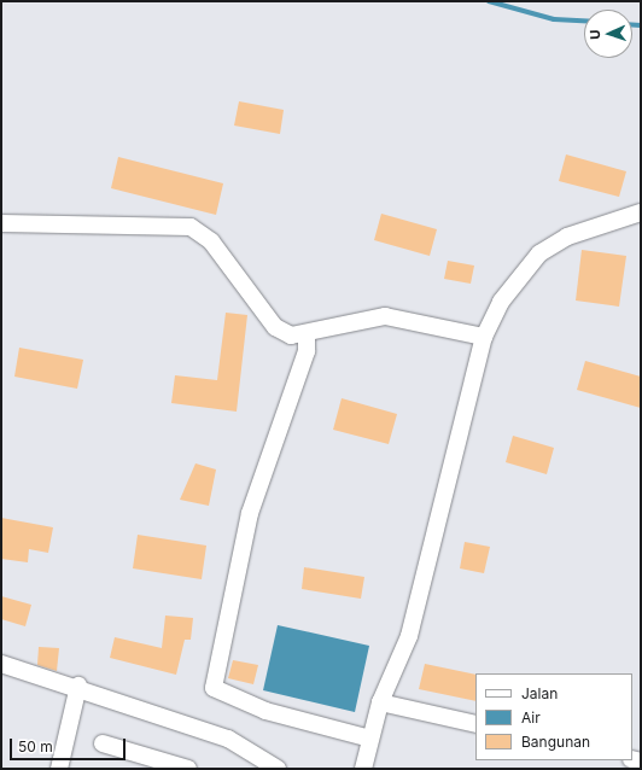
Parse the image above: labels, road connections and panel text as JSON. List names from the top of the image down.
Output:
{
  "legend": ["Jalan", "Air", "Bangunan"],
  "scale_bar": "50 m",
  "north": "left"
}
